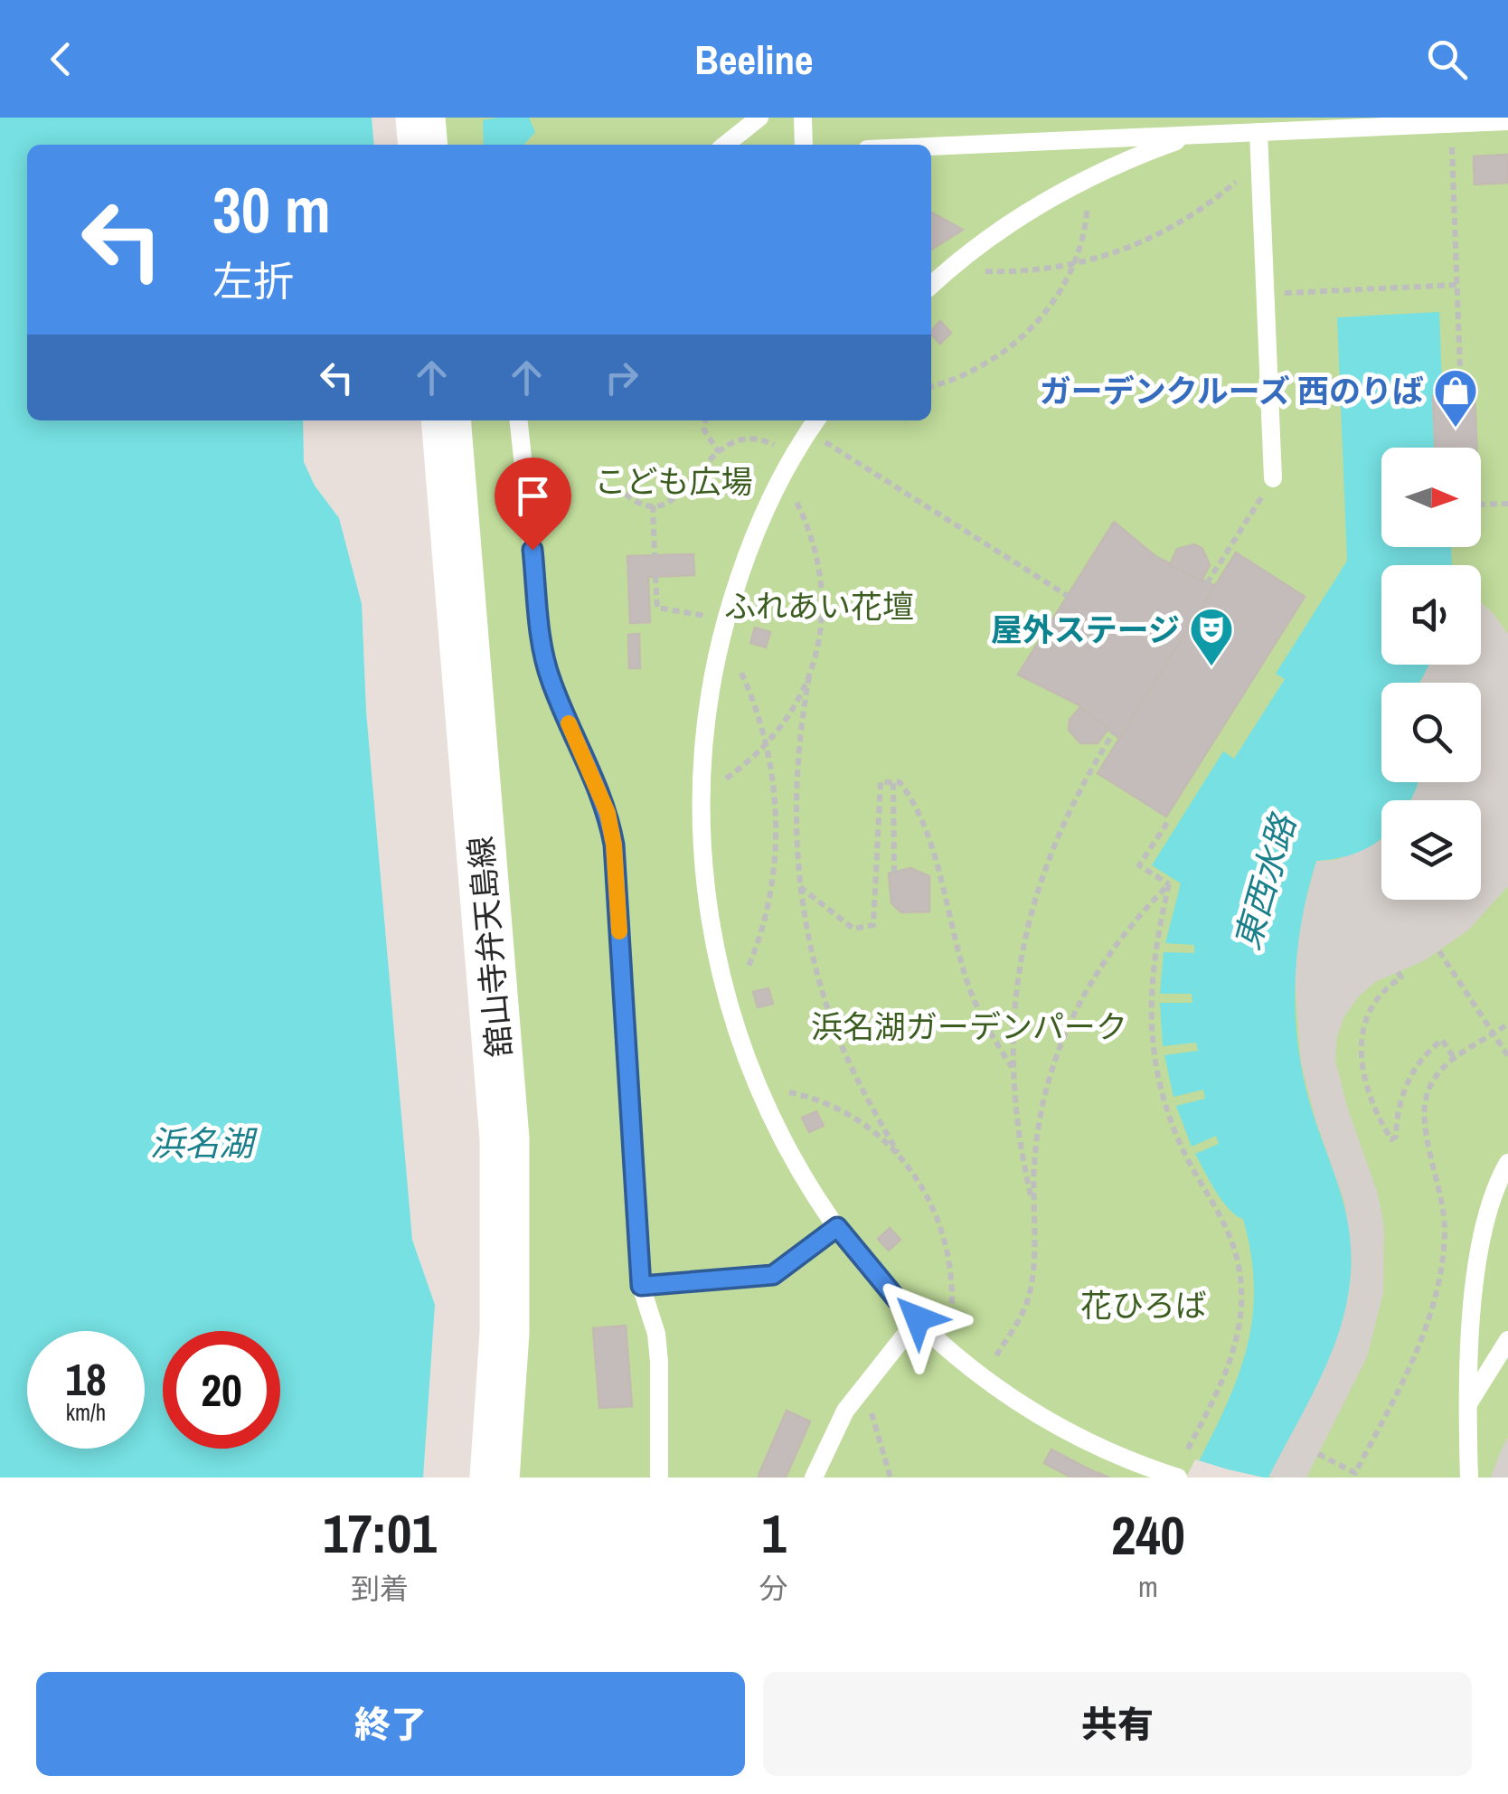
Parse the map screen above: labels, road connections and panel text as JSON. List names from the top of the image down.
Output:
{
  "streets": {
    "main road": ["舘山寺弁天島線"]
  },
  "water": ["東西水路", "浜名湖"],
  "parks": [
    "こども広場",
    "ふれあい花壇",
    "浜名湖ガーデンパーク",
    "花ひろば"
  ],
  "places": {
    "shop": ["ガーデンクルーズ 西のりば"],
    "theatre": ["屋外ステージ"]
  },
  "north": "right",
  "page": {
    "header": "Beeline",
    "turn": ["30 m", "左折"],
    "speed": "18 km/h",
    "limit": "20",
    "eta": [
      "17:01",
      "到着",
      "1",
      "分",
      "240",
      "m"
    ],
    "buttons": ["終了", "共有"]
  }
}
